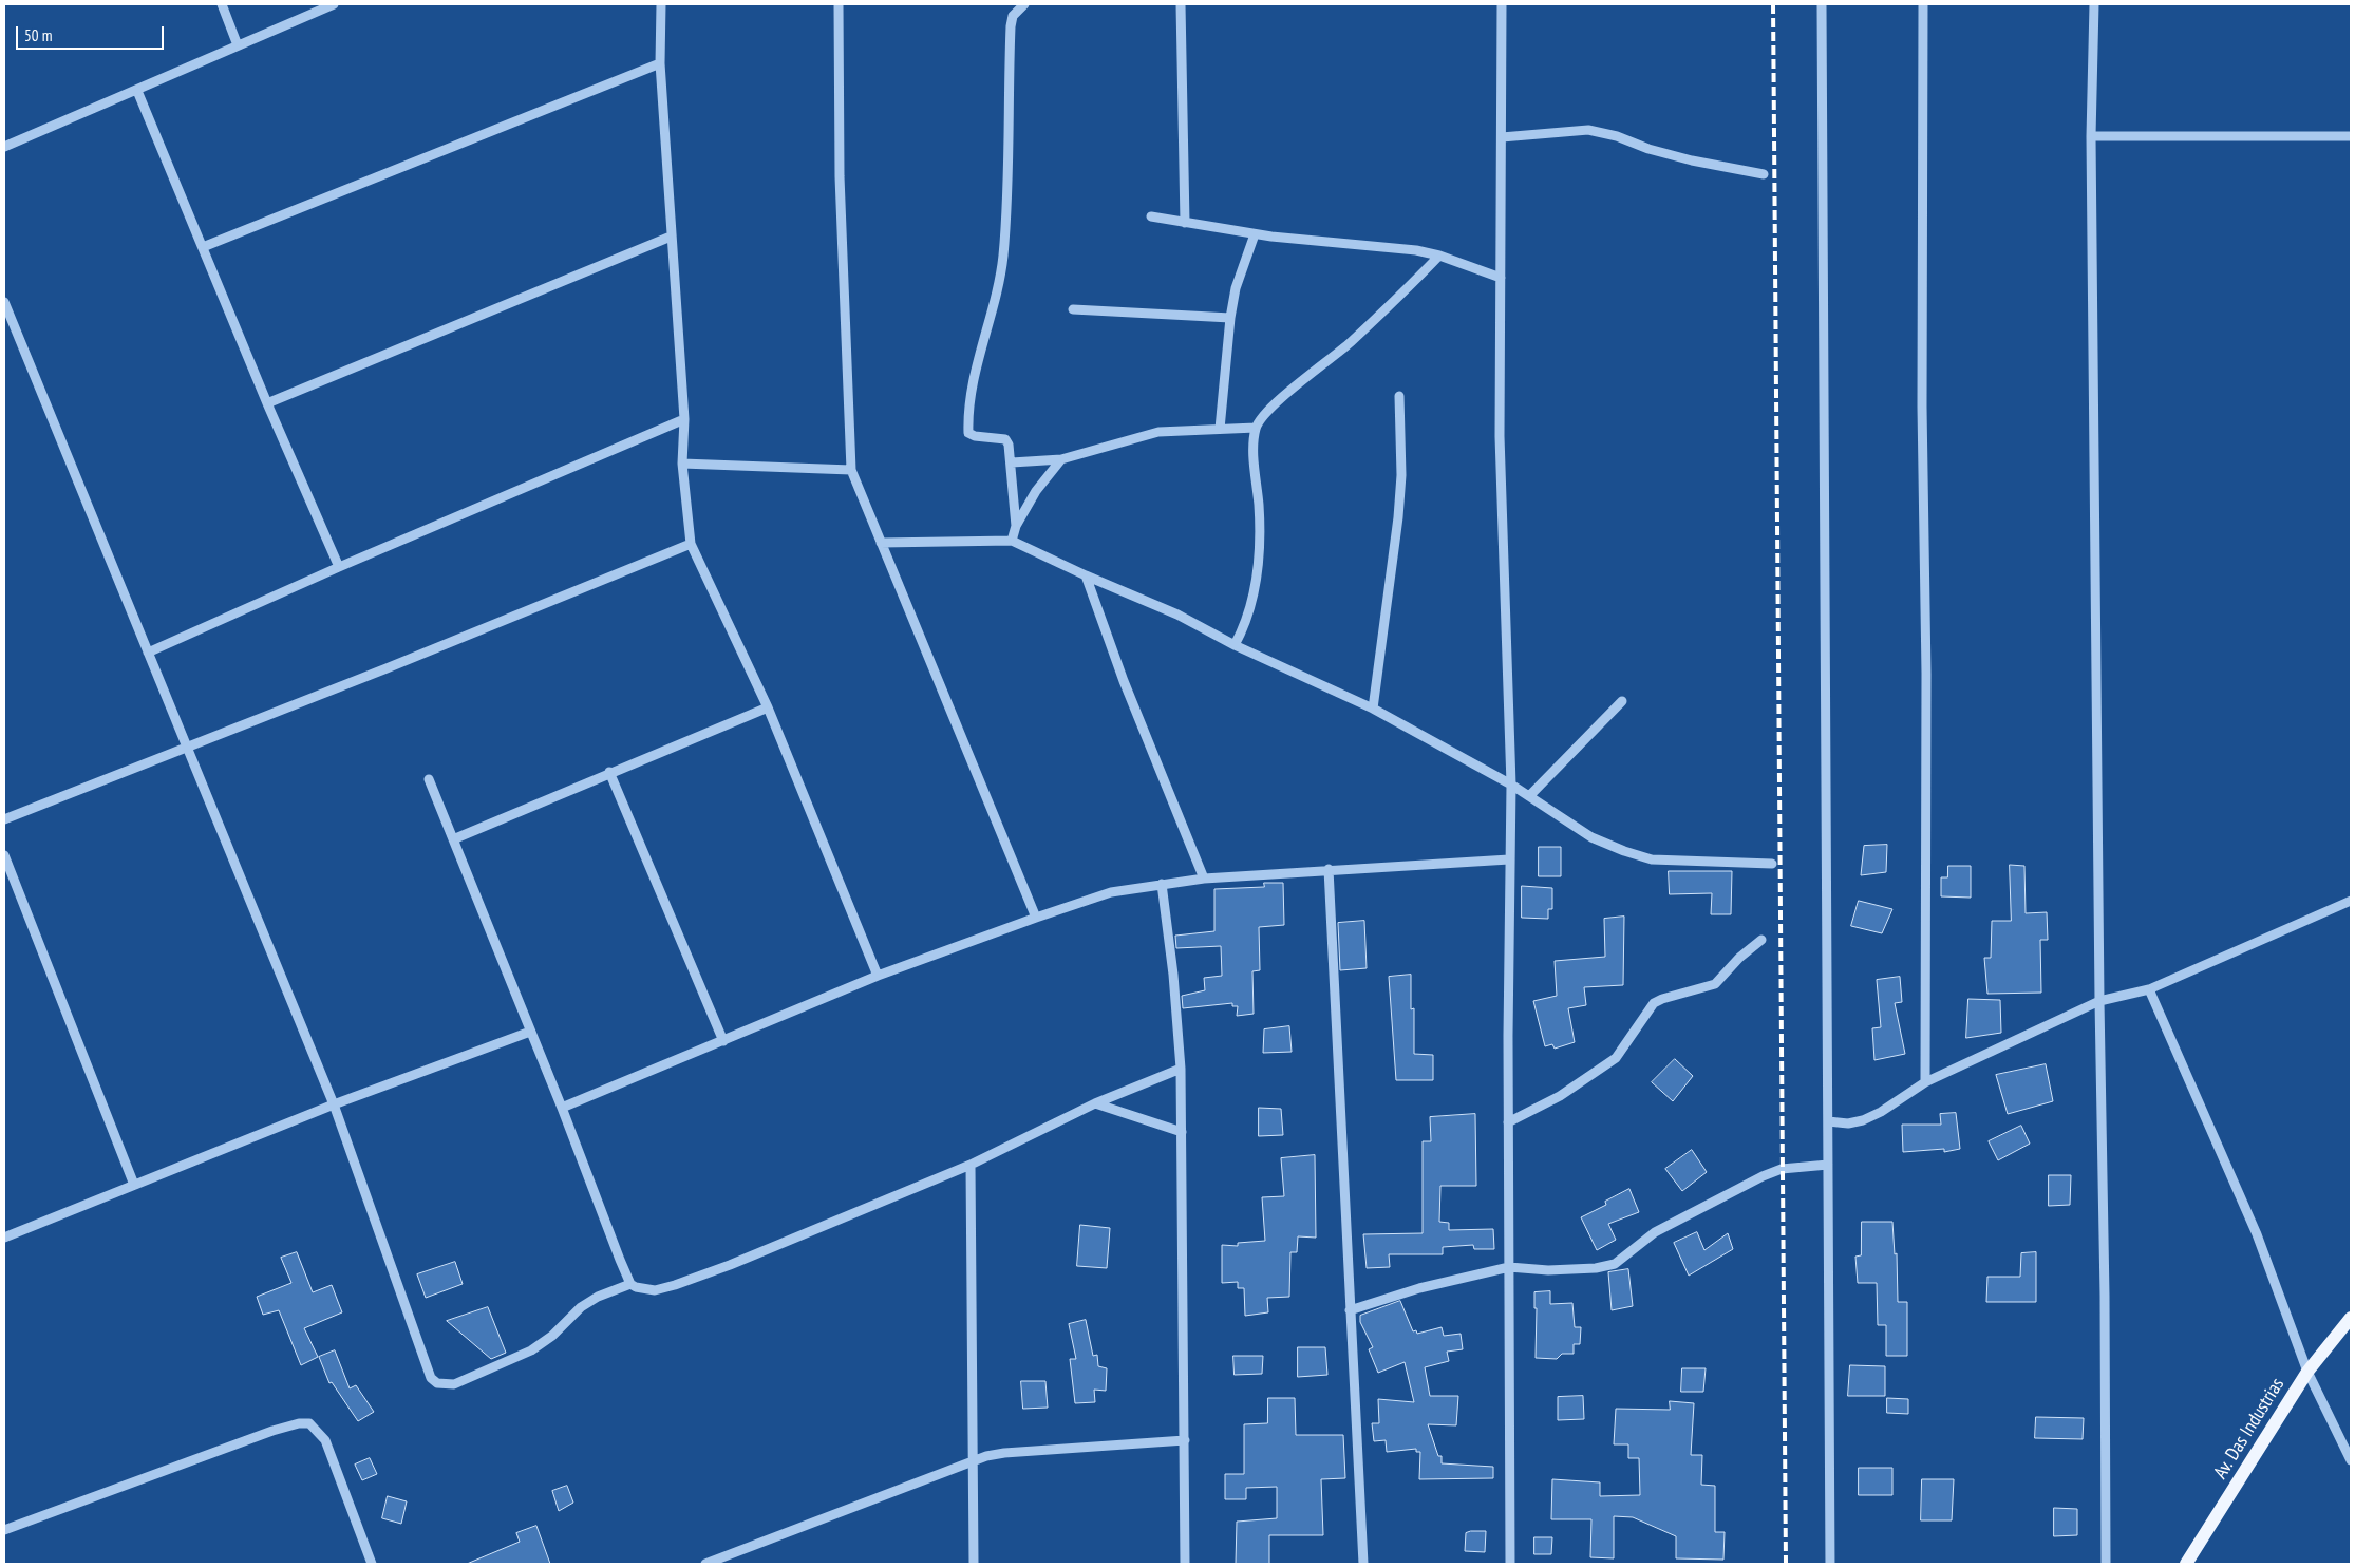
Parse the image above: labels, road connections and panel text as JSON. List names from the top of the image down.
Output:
{
  "streets": {
    "main road": ["Av. Das Industrias"]
  },
  "scale_bar": "50 m"
}
